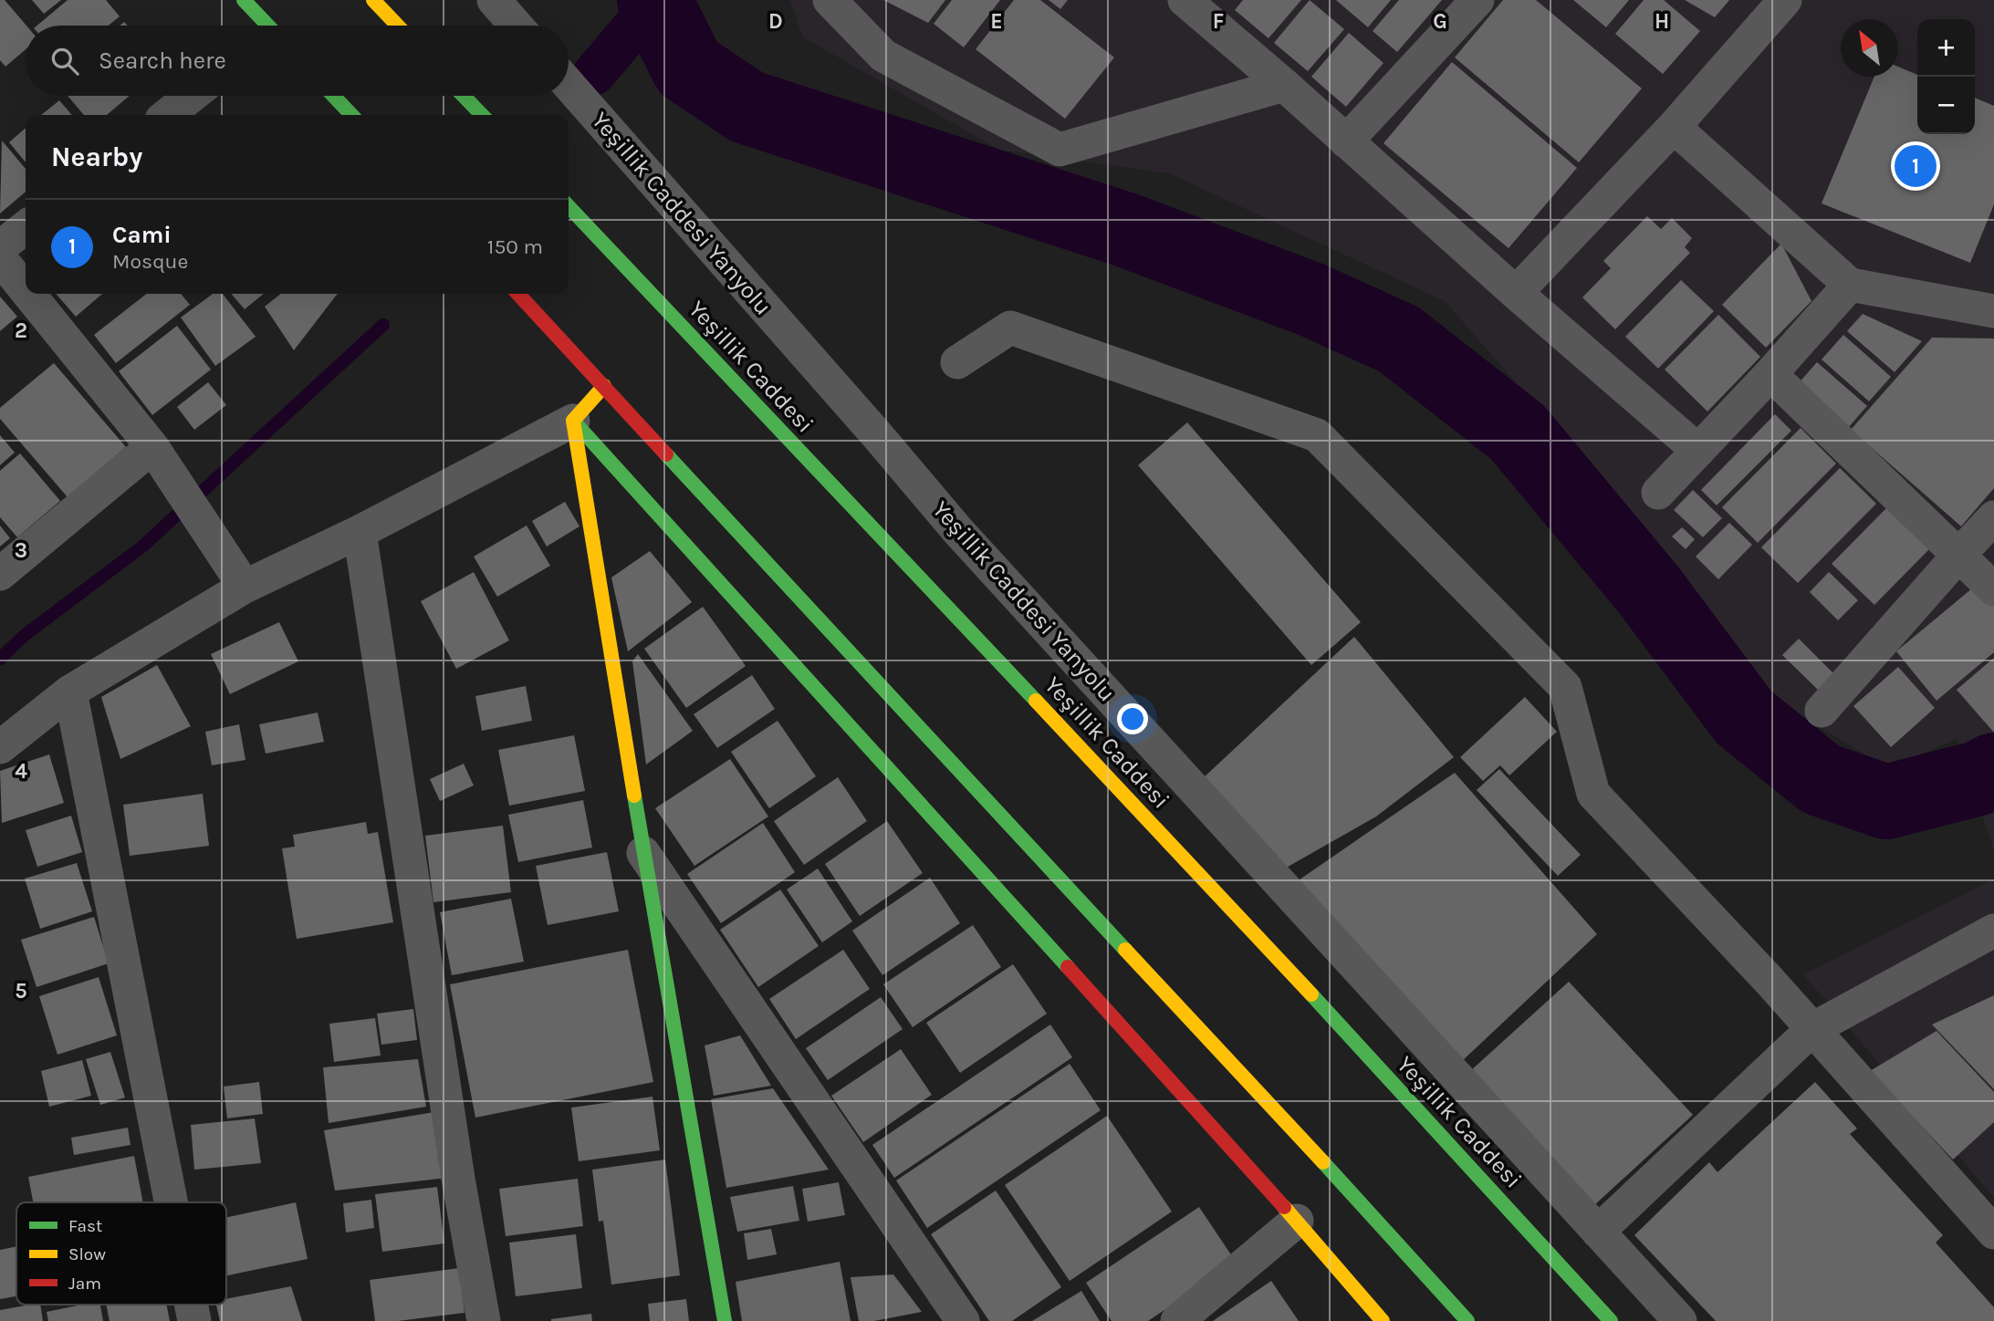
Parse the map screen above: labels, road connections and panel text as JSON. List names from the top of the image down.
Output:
{
  "streets": {
    "main road": ["Yeşillik Caddesi"],
    "street": ["Yeşillik Caddesi Yanyolu"]
  },
  "legend": ["Fast", "Slow", "Jam"],
  "north": "top left",
  "page": {
    "map_buttons": ["+", "−"],
    "search": "Search here",
    "heading": "Nearby",
    "pins": "1",
    "list": [
      {
        "mark": "1",
        "name": "Cami",
        "note": "Mosque",
        "value": "150 m"
      }
    ]
  },
  "grid": {
    "columns": [
      "D",
      "E",
      "F",
      "G",
      "H"
    ],
    "rows": [
      "2",
      "3",
      "4",
      "5"
    ]
  }
}
